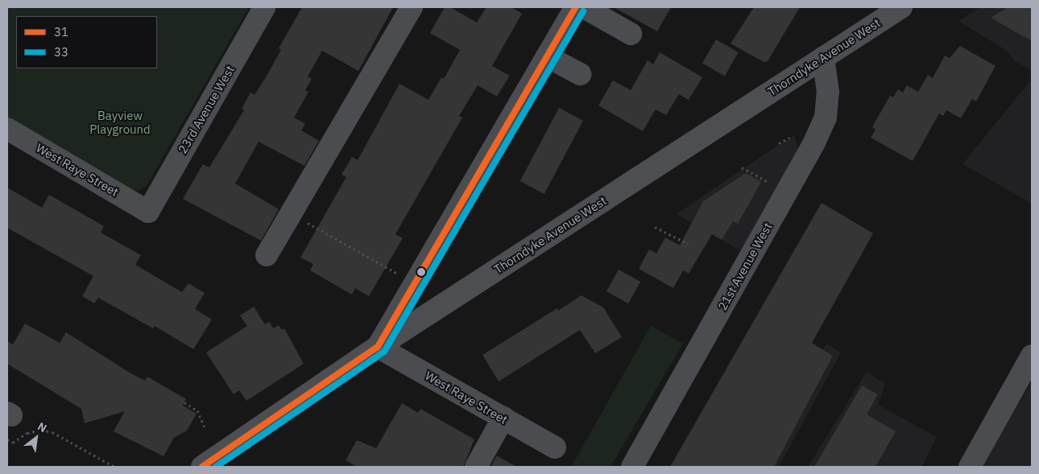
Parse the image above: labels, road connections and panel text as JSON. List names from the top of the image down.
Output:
{
  "streets": {
    "main road": ["Thorndyke Avenue West"],
    "street": ["23rd Avenue West", "West Raye Street", "21st Avenue West"]
  },
  "crossings": [
    ["Thorndyke Avenue West", "West Raye Street"],
    ["Thorndyke Avenue West", "21st Avenue West"],
    ["23rd Avenue West", "West Raye Street"]
  ],
  "parks": ["Bayview Playground"],
  "lines": ["transit line 31", "transit line 33"],
  "legend": ["31", "33"],
  "north": "top right"
}
